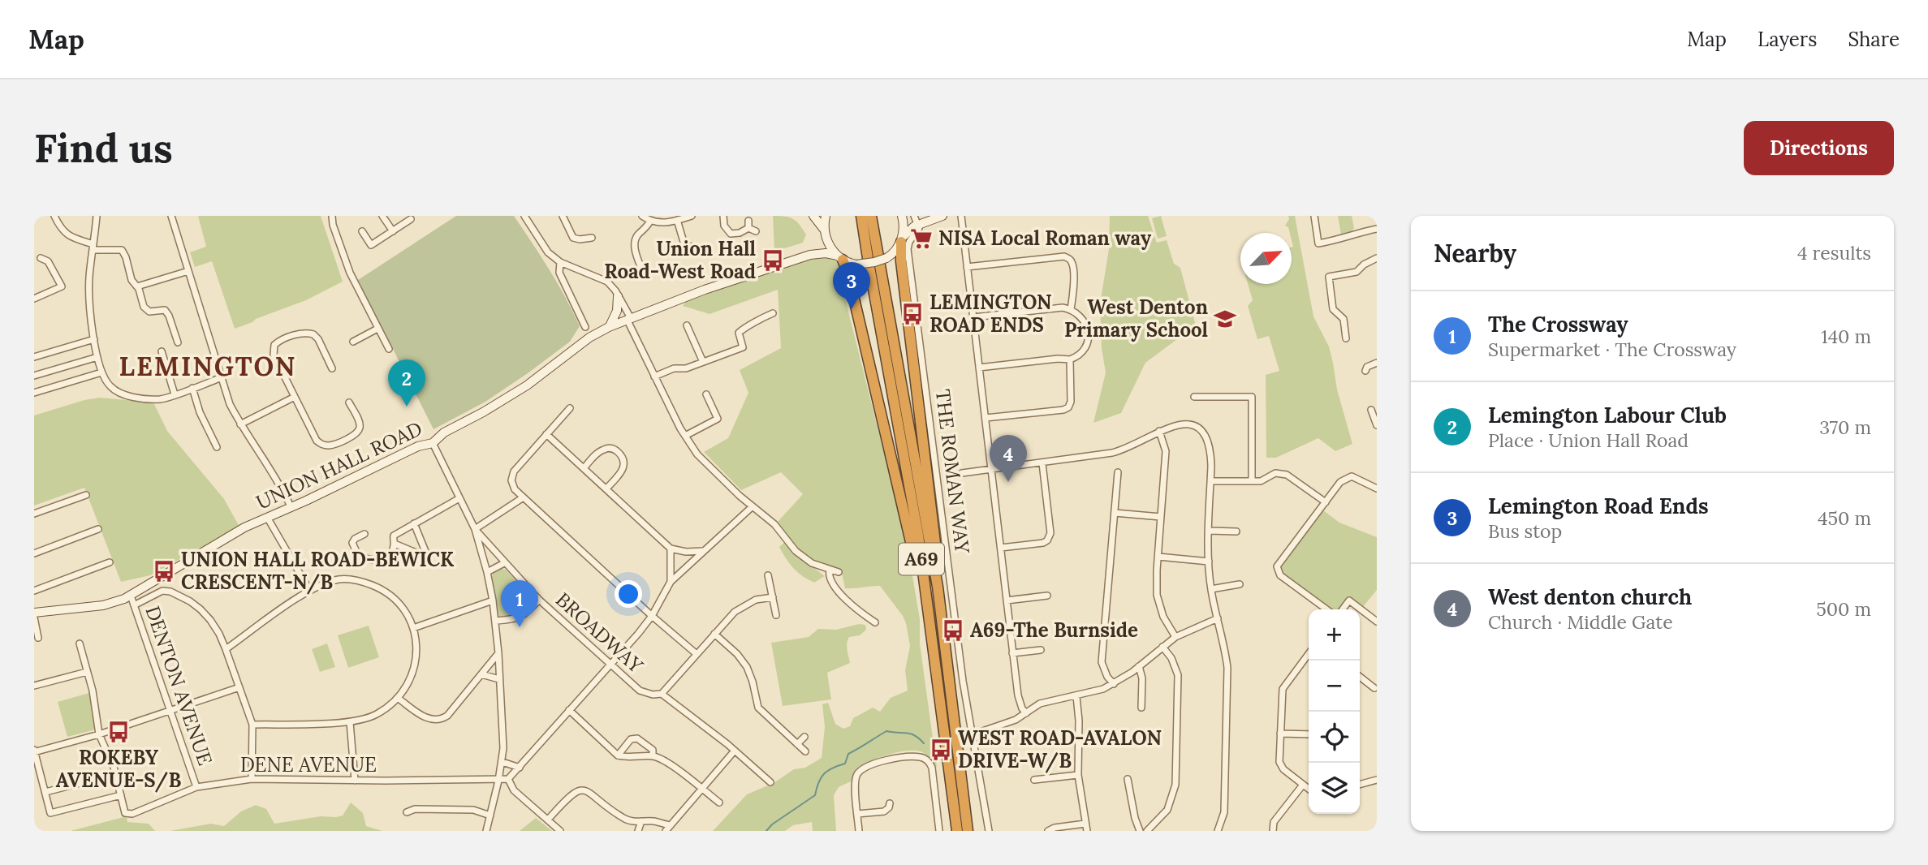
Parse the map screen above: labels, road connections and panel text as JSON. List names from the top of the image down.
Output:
{
  "streets": {
    "highway": ["A69"],
    "street": [
      "UNION HALL ROAD",
      "THE ROMAN WAY",
      "BROADWAY",
      "DENTON AVENUE",
      "DENE AVENUE"
    ]
  },
  "crossings": [
    ["UNION HALL ROAD", "DENTON AVENUE"],
    ["DENTON AVENUE", "DENE AVENUE"]
  ],
  "districts": ["LEMINGTON"],
  "places": {
    "supermarket": ["NISA Local Roman way"],
    "bus stop": [
      "Union Hall Road-West Road",
      "LEMINGTON ROAD ENDS",
      "UNION HALL ROAD-BEWICK CRESCENT-N/B",
      "A69-The Burnside",
      "ROKEBY AVENUE-S/B",
      "WEST ROAD-AVALON DRIVE-W/B"
    ],
    "school or university": ["West Denton Primary School"]
  },
  "north": "top right",
  "page": {
    "header": "Map",
    "nav": ["Map", "Layers", "Share"],
    "buttons": "Directions",
    "title": "Find us",
    "heading": ["Nearby", "4 results"],
    "pins": [
      "3",
      "2",
      "4",
      "1"
    ],
    "list": [
      {
        "mark": "1",
        "name": "The Crossway",
        "note": "Supermarket · The Crossway",
        "value": "140 m"
      },
      {
        "mark": "2",
        "name": "Lemington Labour Club",
        "note": "Place · Union Hall Road",
        "value": "370 m"
      },
      {
        "mark": "3",
        "name": "Lemington Road Ends",
        "note": "Bus stop",
        "value": "450 m"
      },
      {
        "mark": "4",
        "name": "West denton church",
        "note": "Church · Middle Gate",
        "value": "500 m"
      }
    ],
    "map_buttons": ["+", "−"]
  }
}
